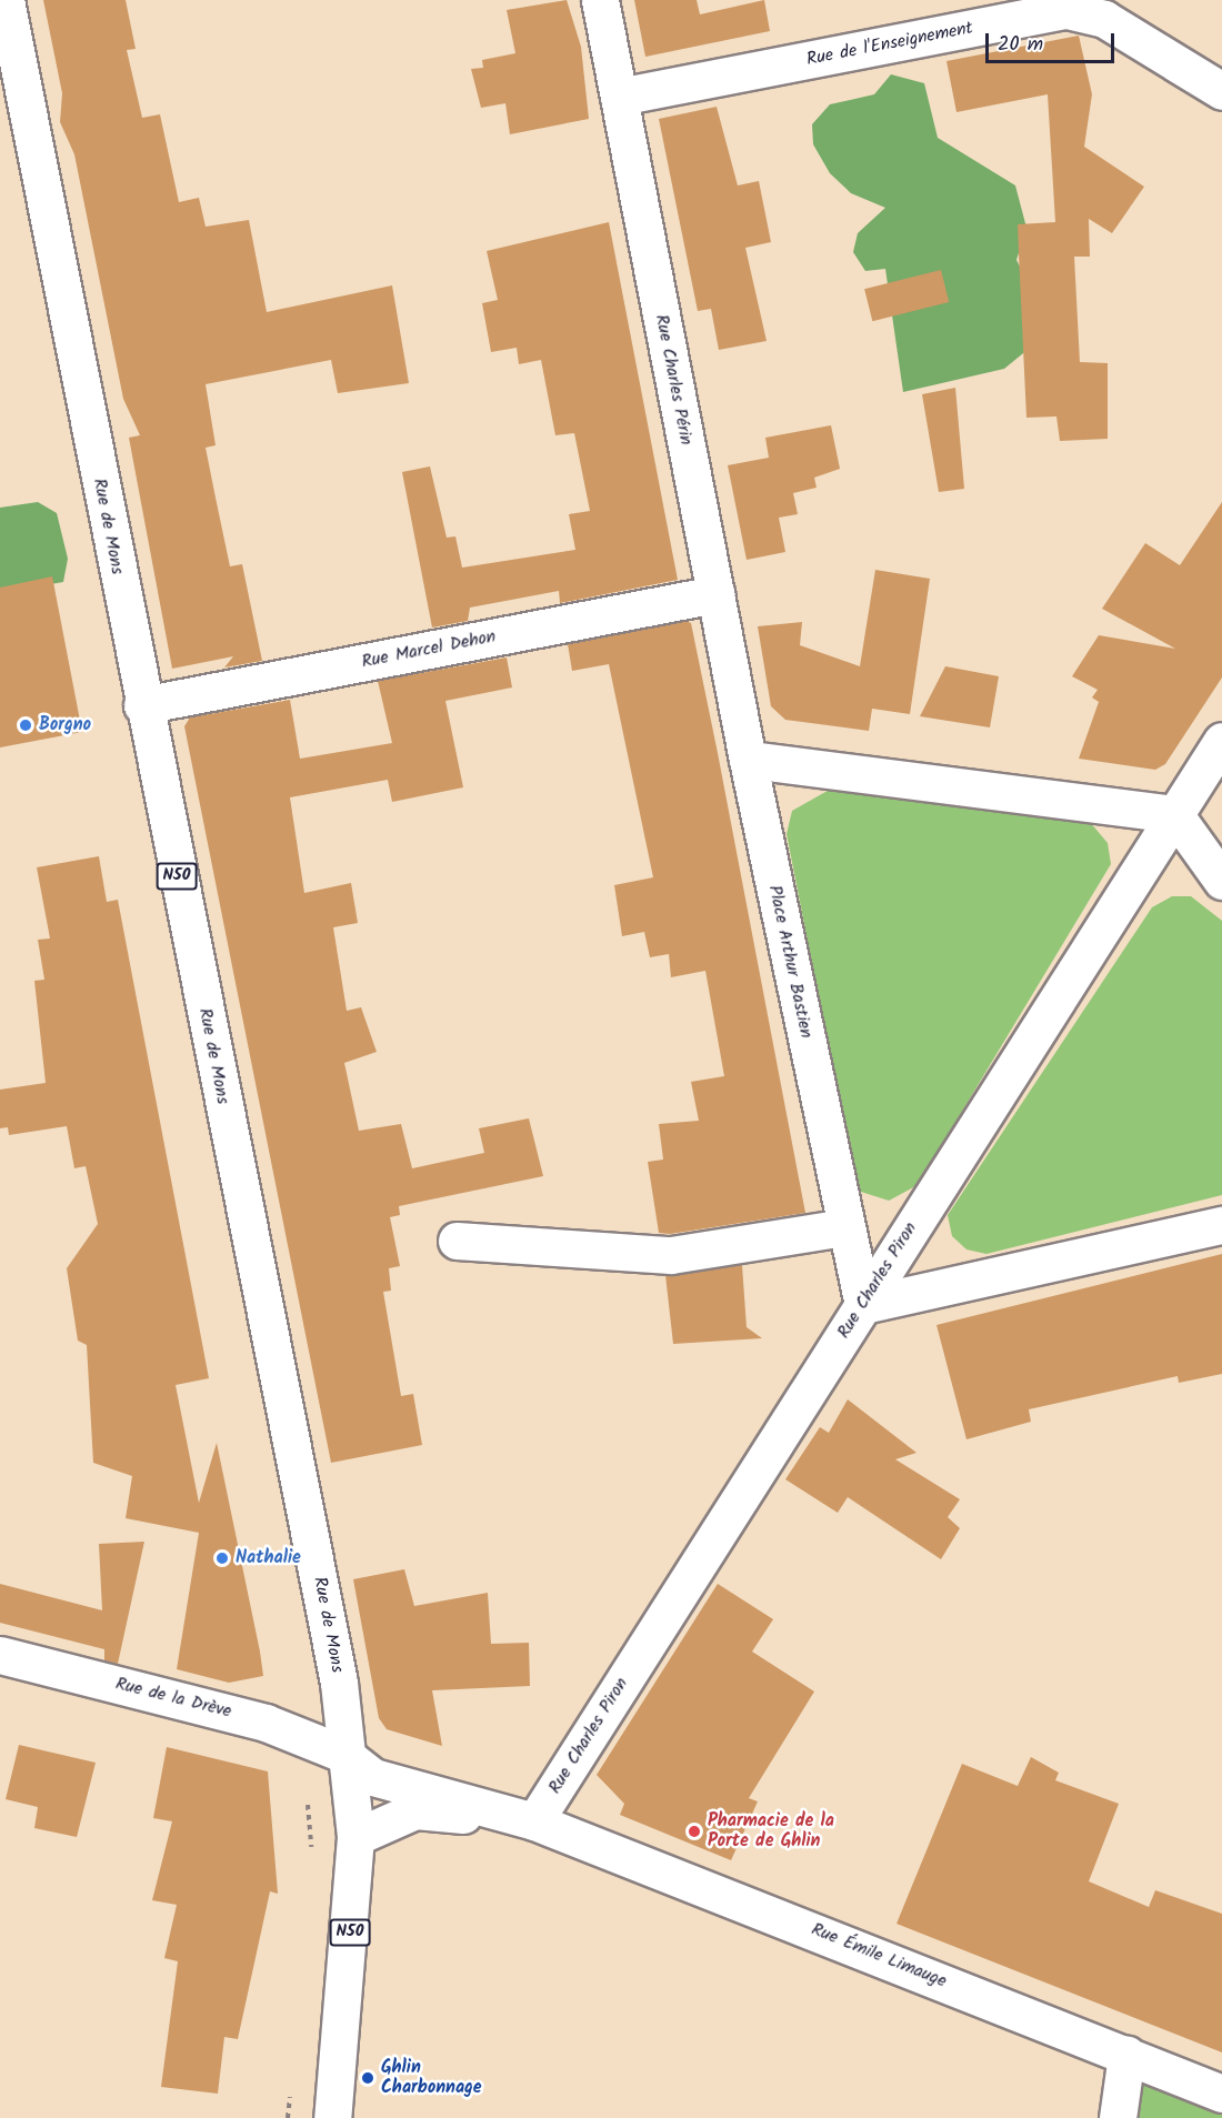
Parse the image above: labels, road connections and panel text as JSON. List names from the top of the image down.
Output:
{
  "streets": {
    "street": [
      "Rue de l'Enseignement",
      "Rue Charles Périn",
      "Rue de Mons",
      "Rue Marcel Dehon",
      "N50",
      "Place Arthur Bastien",
      "Rue Charles Piron",
      "Rue de la Drève",
      "Rue Émile Limauge"
    ]
  },
  "crossings": [
    ["Rue de l'Enseignement", "Rue Charles Périn"],
    ["Rue Charles Périn", "Rue Marcel Dehon"],
    ["Rue Charles Périn", "Place Arthur Bastien"],
    ["Rue de Mons", "Rue Marcel Dehon"],
    ["Rue de Mons", "Rue de la Drève"],
    ["Place Arthur Bastien", "Rue Charles Piron"],
    ["Rue Charles Piron", "Rue de la Drève"],
    ["Rue Charles Piron", "Rue Émile Limauge"],
    ["Rue de la Drève", "Rue Émile Limauge"]
  ],
  "places": [
    "Borgno",
    "Nathalie",
    "Pharmacie de la Porte de Ghlin",
    "Ghlin Charbonnage"
  ],
  "scale_bar": "20 m"
}
